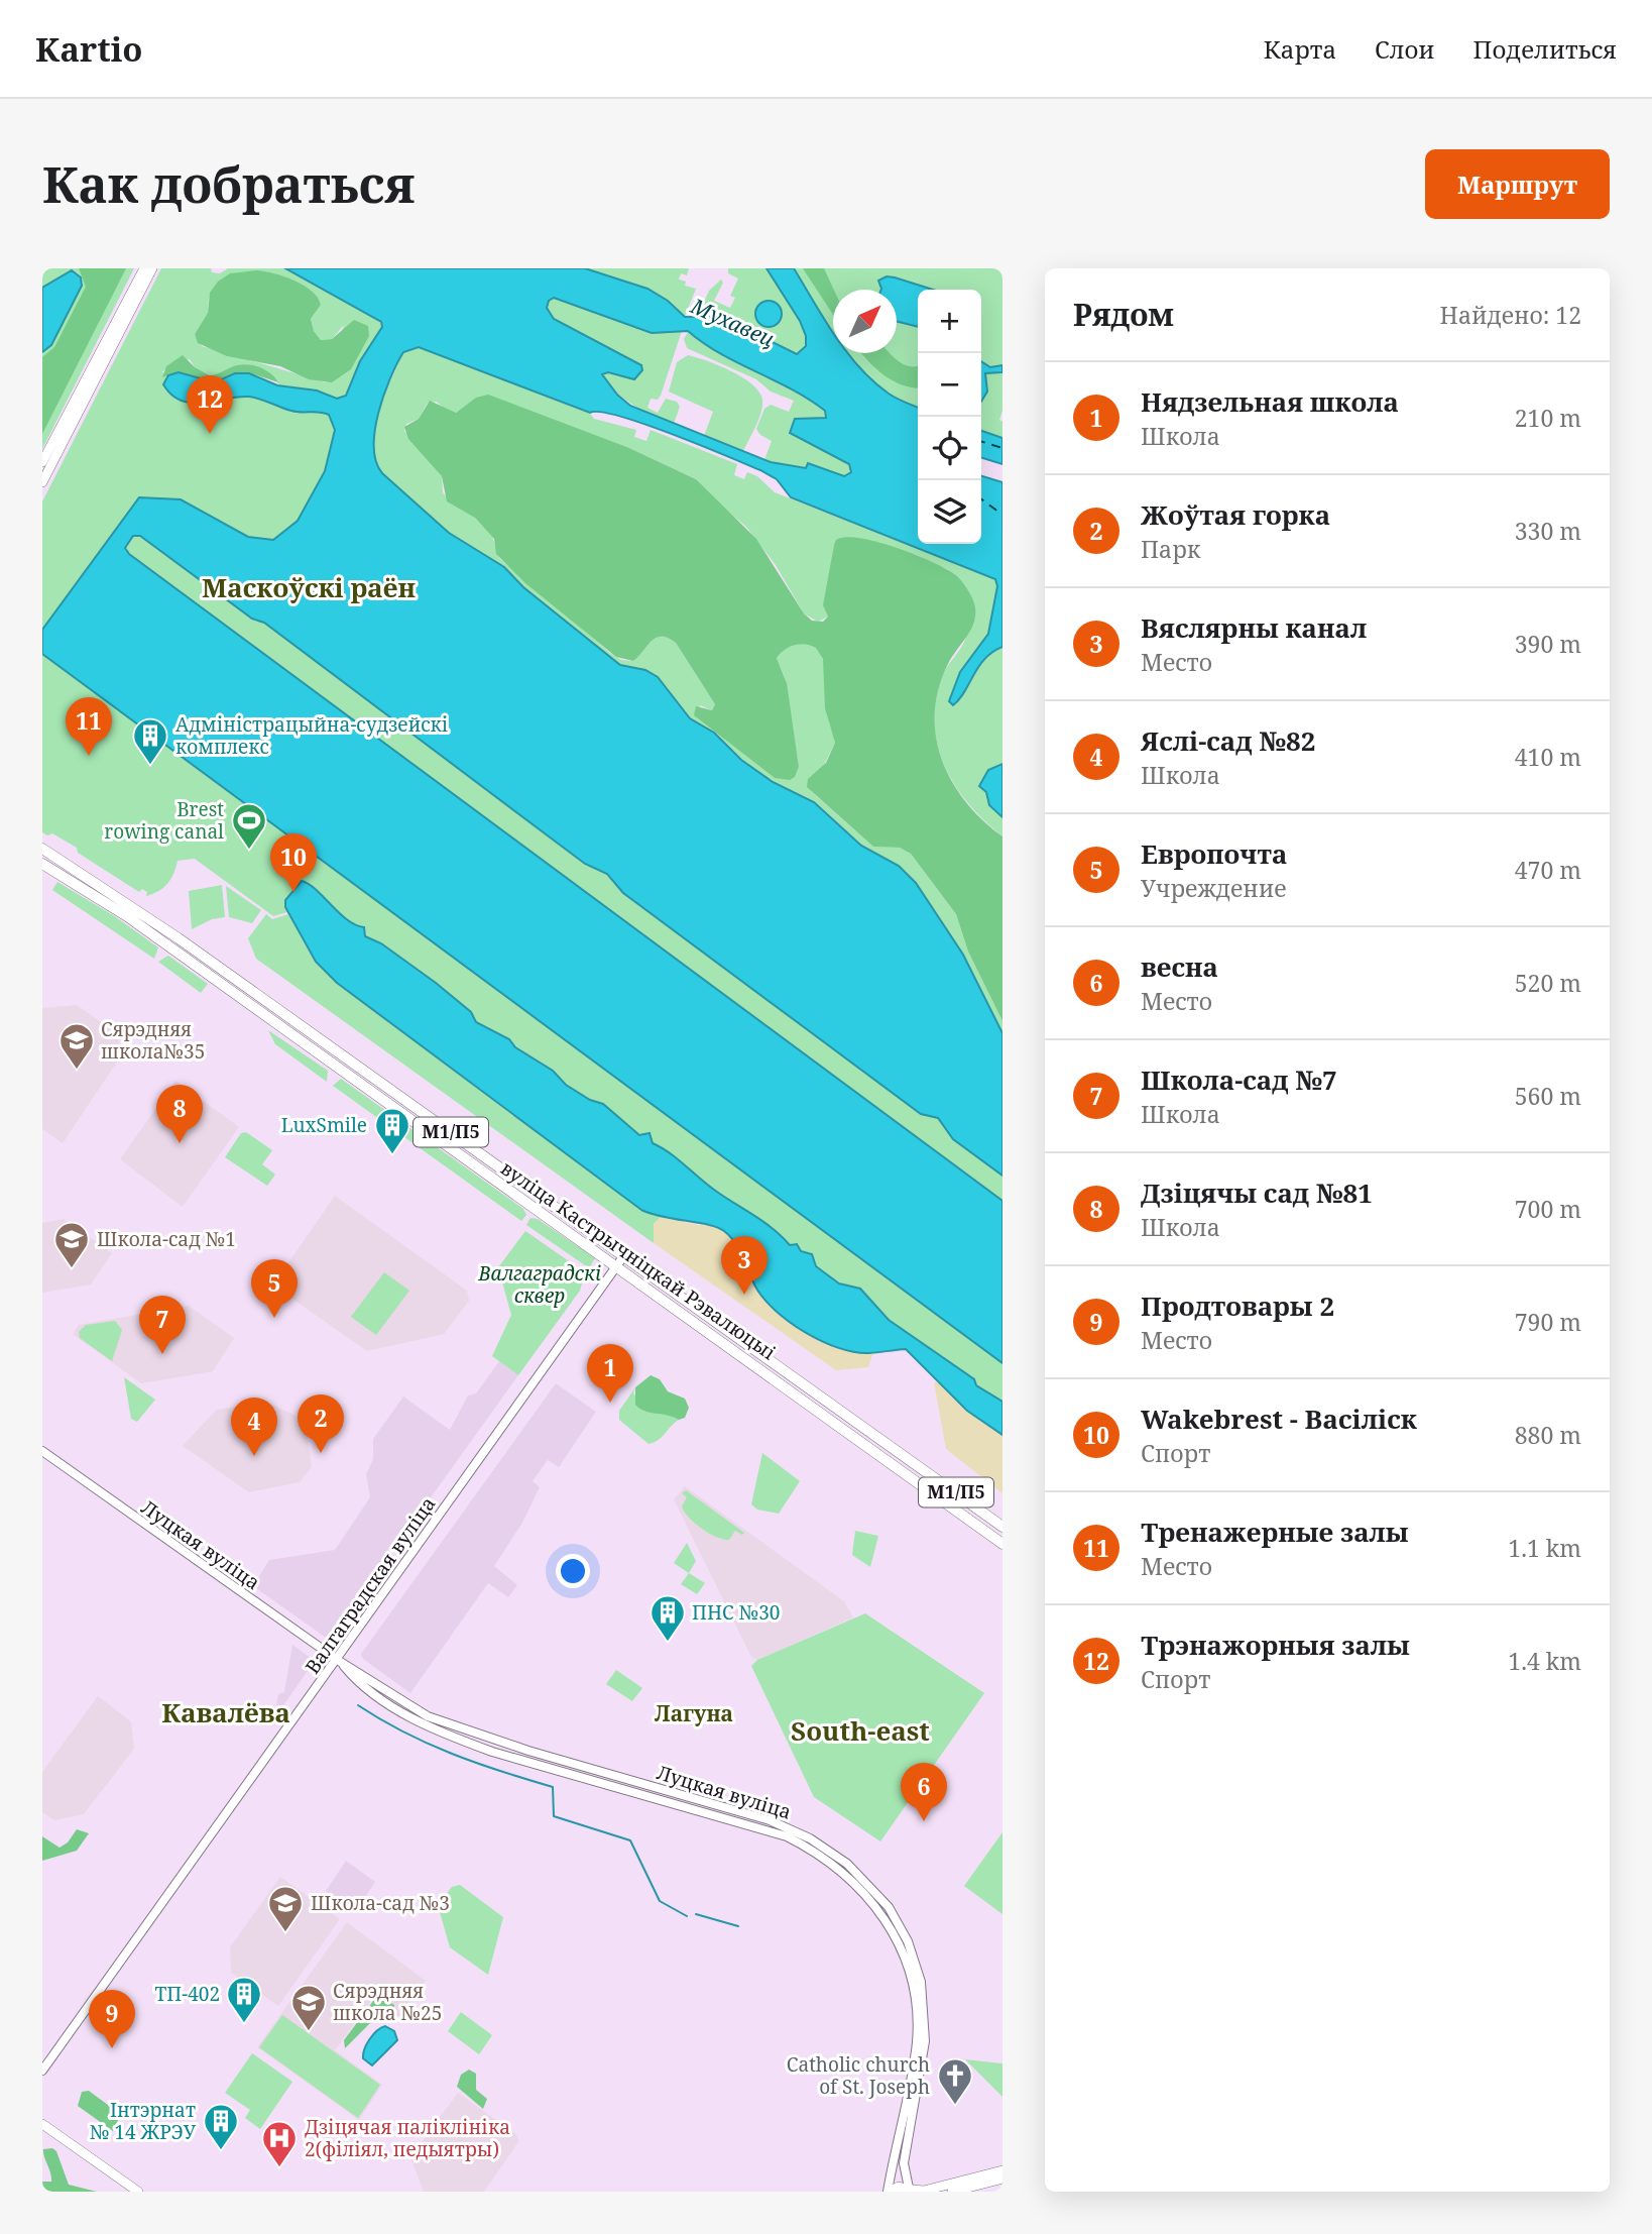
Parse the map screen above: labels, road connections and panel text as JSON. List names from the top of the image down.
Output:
{
  "streets": {
    "highway": ["М1/П5", "вуліца Кастрычніцкай Рэвалюцыі"],
    "street": ["Луцкая вуліца", "Валгаградская вуліца"]
  },
  "crossings": [
    ["вуліца Кастрычніцкай Рэвалюцыі", "Валгаградская вуліца"],
    ["Луцкая вуліца", "Валгаградская вуліца"]
  ],
  "districts": [
    "Маскоўскі раён",
    "Кавалёва",
    "Лагуна",
    "South-east"
  ],
  "water": ["Мухавец"],
  "parks": ["Валгаградскі сквер"],
  "places": {
    "building": [
      "Адміністрацыйна-судзейскі комплекс",
      "LuxSmile",
      "ПНС №30",
      "ТП-402",
      "Інтэрнат № 14 ЖРЭУ"
    ],
    "sports": ["Brest rowing canal"],
    "school or university": [
      "Сярэдняя школа№35",
      "Школа-сад №1",
      "Школа-сад №3",
      "Сярэдняя школа №25"
    ],
    "church": ["Catholic church of St. Joseph"],
    "hospital": ["Дзіцячая паліклініка 2(філіял, педыятры)"]
  },
  "north": "top right",
  "page": {
    "header": "Kartio",
    "nav": ["Карта", "Слои", "Поделиться"],
    "buttons": "Маршрут",
    "title": "Как добраться",
    "heading": ["Рядом", "Найдено: 12"],
    "map_buttons": ["+", "−"],
    "list": [
      {
        "mark": "1",
        "name": "Нядзельная школа",
        "note": "Школа",
        "value": "210 m"
      },
      {
        "mark": "2",
        "name": "Жоўтая горка",
        "note": "Парк",
        "value": "330 m"
      },
      {
        "mark": "3",
        "name": "Вяслярны канал",
        "note": "Место",
        "value": "390 m"
      },
      {
        "mark": "4",
        "name": "Яслі-сад №82",
        "note": "Школа",
        "value": "410 m"
      },
      {
        "mark": "5",
        "name": "Европочта",
        "note": "Учреждение",
        "value": "470 m"
      },
      {
        "mark": "6",
        "name": "весна",
        "note": "Место",
        "value": "520 m"
      },
      {
        "mark": "7",
        "name": "Школа-сад №7",
        "note": "Школа",
        "value": "560 m"
      },
      {
        "mark": "8",
        "name": "Дзіцячы сад №81",
        "note": "Школа",
        "value": "700 m"
      },
      {
        "mark": "9",
        "name": "Продтовары 2",
        "note": "Место",
        "value": "790 m"
      },
      {
        "mark": "10",
        "name": "Wakebrest - Васіліск",
        "note": "Спорт",
        "value": "880 m"
      },
      {
        "mark": "11",
        "name": "Тренажерные залы",
        "note": "Место",
        "value": "1.1 km"
      },
      {
        "mark": "12",
        "name": "Трэнажорныя залы",
        "note": "Спорт",
        "value": "1.4 km"
      }
    ],
    "pins": [
      "12",
      "11",
      "10",
      "8",
      "3",
      "5",
      "7",
      "1",
      "2",
      "4",
      "6",
      "9"
    ]
  }
}
